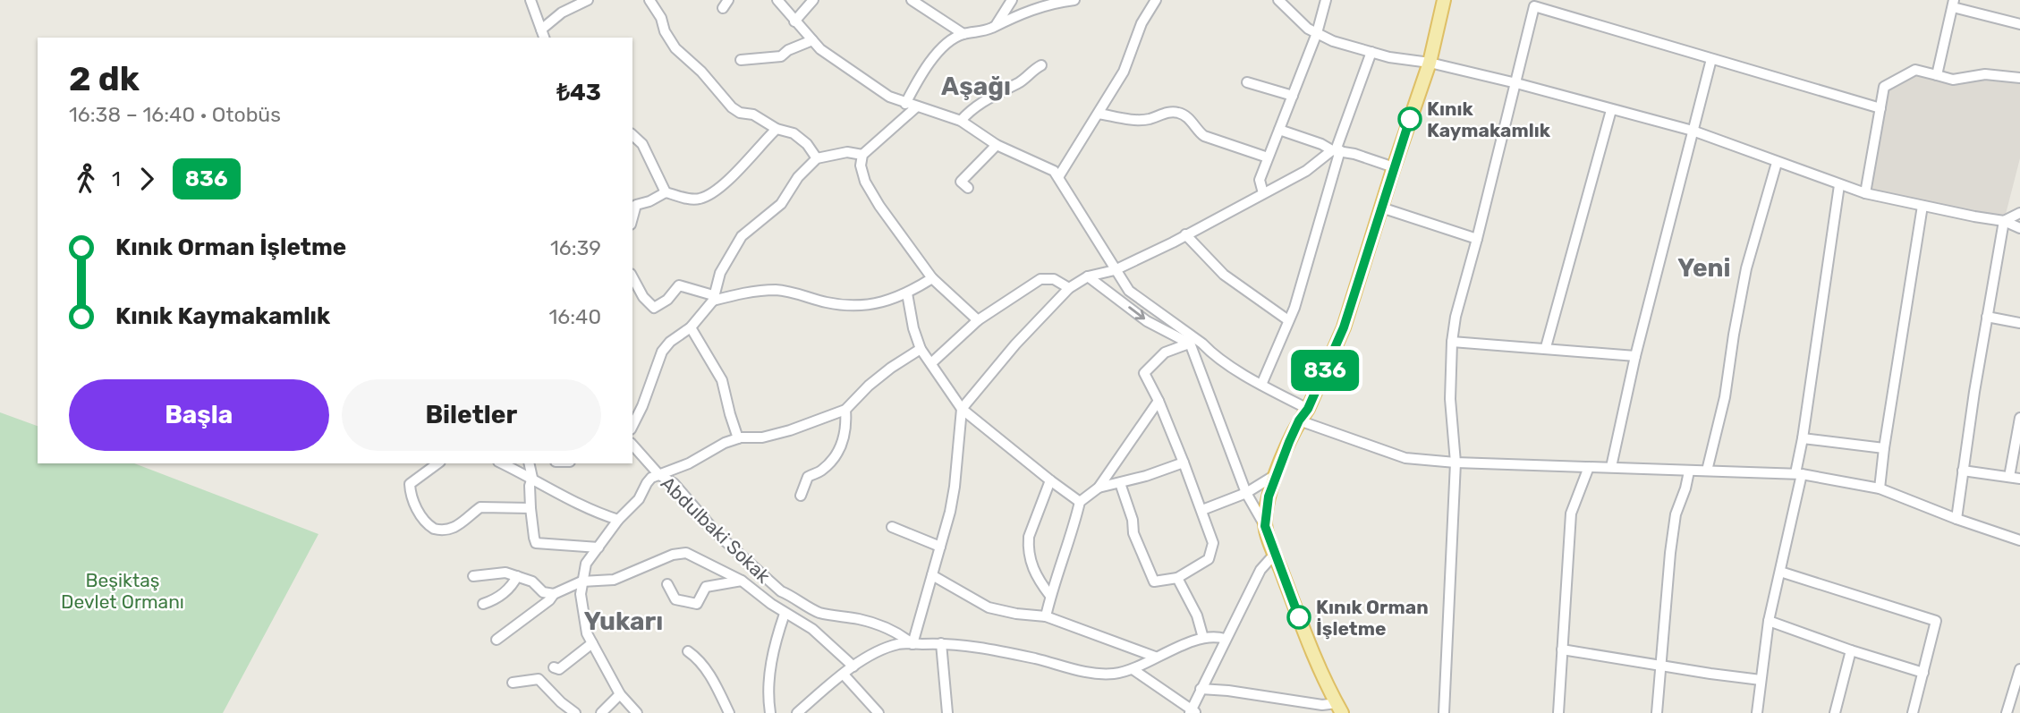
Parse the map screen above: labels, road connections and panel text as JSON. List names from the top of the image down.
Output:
{
  "streets": {
    "street": ["Abdulbaki Sokak"]
  },
  "districts": ["Aşağı", "Yeni", "Yukarı"],
  "parks": ["Beşiktaş Devlet Ormanı"],
  "places": ["Kınık Kaymakamlık", "Kınık Orman İşletme"],
  "lines": ["bus line 836"],
  "page": {
    "on_map": "836",
    "heading": ["2 dk", "16:38 – 16:40 · Otobüs", "₺43"],
    "legs": ["1", "836"],
    "list": [
      {
        "name": "Kınık Orman İşletme",
        "value": "16:39"
      },
      {
        "name": "Kınık Kaymakamlık",
        "value": "16:40"
      }
    ],
    "buttons": ["Başla", "Biletler"]
  }
}
